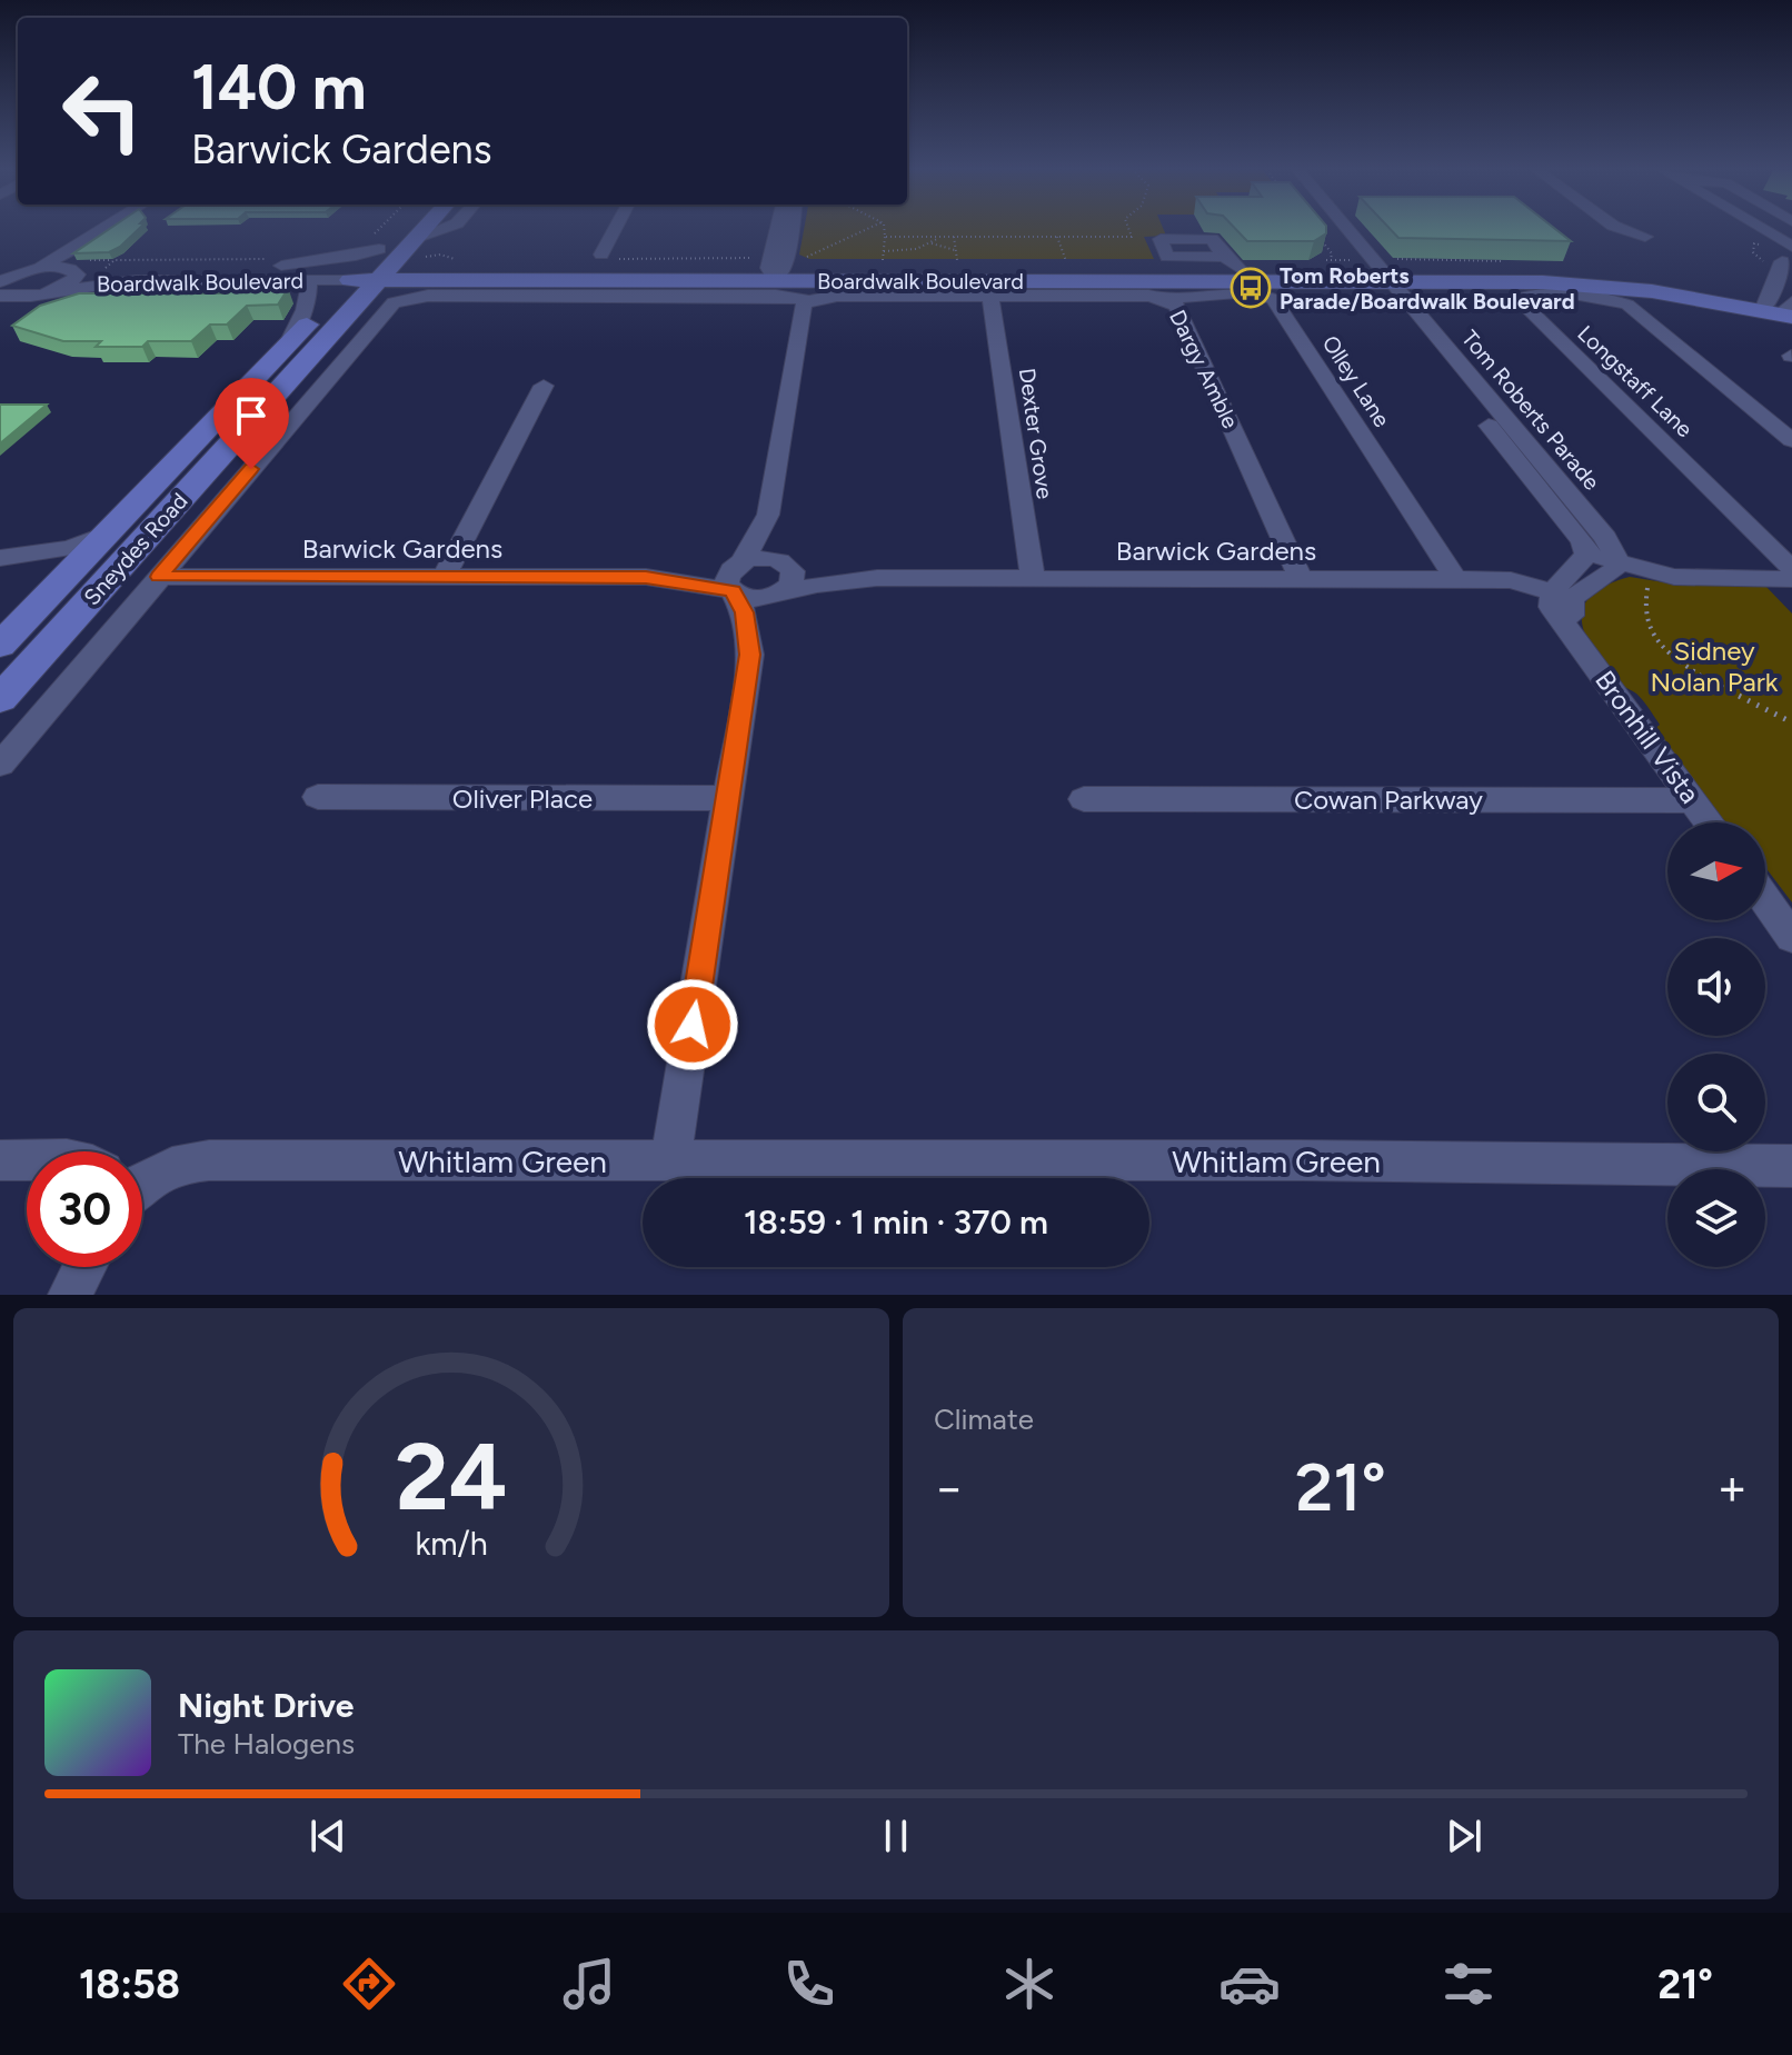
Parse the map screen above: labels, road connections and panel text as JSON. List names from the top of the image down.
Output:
{
  "streets": {
    "main road": ["Boardwalk Boulevard", "Sneydes Road"],
    "street": [
      "Dargy Amble",
      "Olley Lane",
      "Longstaff Lane",
      "Tom Roberts Parade",
      "Dexter Grove",
      "Barwick Gardens",
      "Bronhill Vista",
      "Oliver Place",
      "Cowan Parkway",
      "Whitlam Green"
    ]
  },
  "crossings": [
    ["Boardwalk Boulevard", "Tom Roberts Parade"],
    ["Boardwalk Boulevard", "Sneydes Road"],
    ["Dargy Amble", "Olley Lane"],
    ["Dargy Amble", "Dexter Grove"],
    ["Dargy Amble", "Barwick Gardens"],
    ["Olley Lane", "Barwick Gardens"],
    ["Dexter Grove", "Barwick Gardens"],
    ["Barwick Gardens", "Bronhill Vista"],
    ["Bronhill Vista", "Cowan Parkway"]
  ],
  "parks": ["Sidney Nolan Park"],
  "places": {
    "bus stop": ["Tom Roberts Parade/Boardwalk Boulevard"]
  },
  "north": "right",
  "page": {
    "turn": ["140 m", "Barwick Gardens"],
    "limit": "30",
    "trip": "18:59 · 1 min · 370 m",
    "tile": "Climate",
    "heat": ["−", "21°", "+"],
    "song": ["Night Drive", "The Halogens"],
    "tabs": ["18:58", "21°"],
    "gauge": ["24", "km/h"]
  }
}
